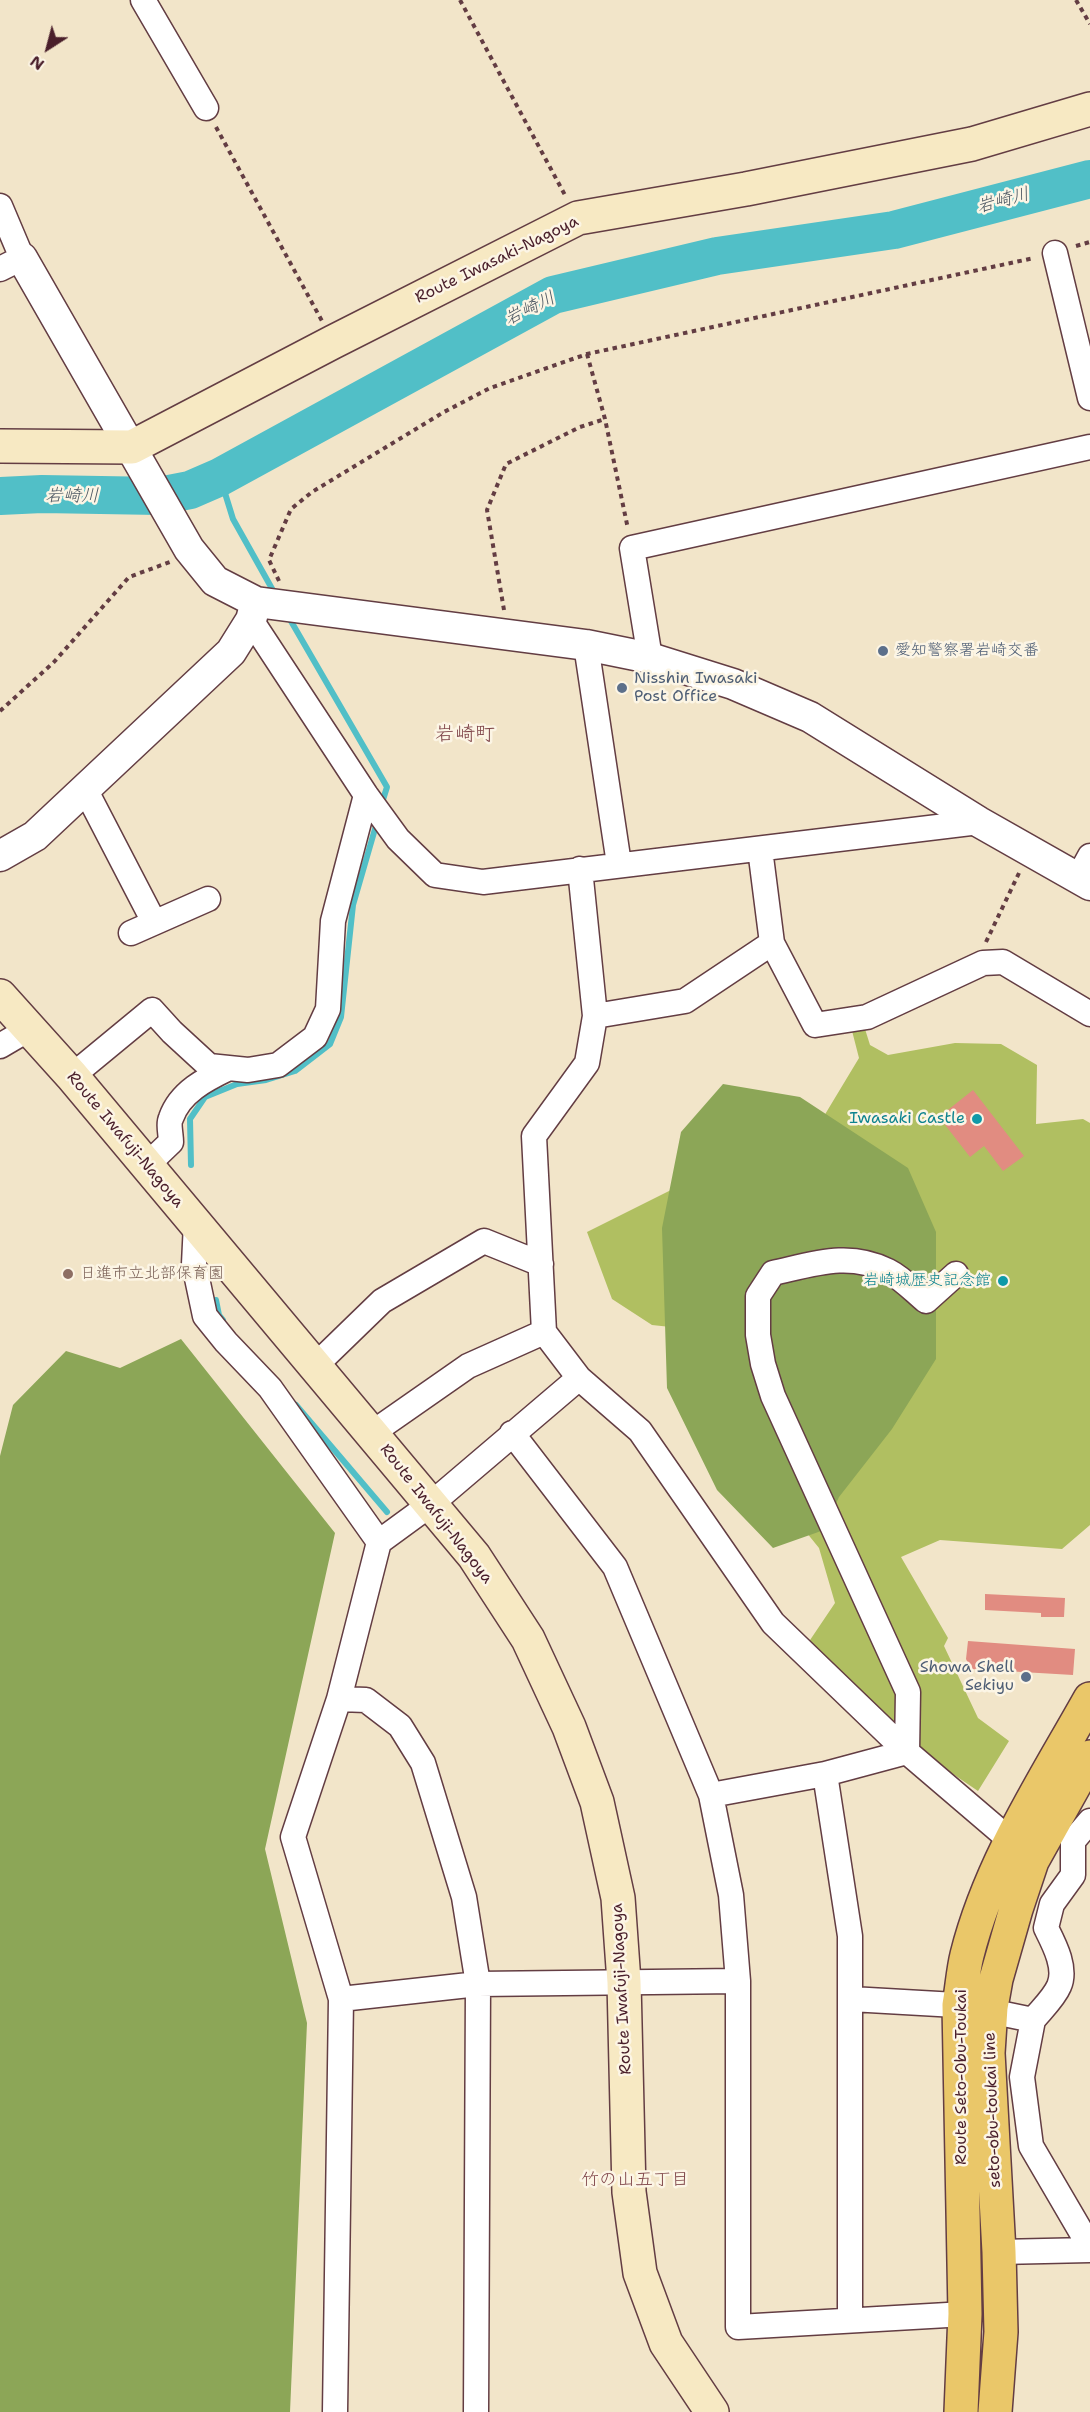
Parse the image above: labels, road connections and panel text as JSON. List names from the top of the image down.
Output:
{
  "streets": {
    "main road": [
      "Route Iwasaki-Nagoya",
      "Route Iwafuji-Nagoya",
      "Route Seto-Obu-Toukai",
      "seto-obu-toukai line"
    ]
  },
  "districts": ["岩崎町", "竹の山五丁目"],
  "water": ["岩崎川"],
  "places": [
    "愛知警察署岩崎交番",
    "Nisshin Iwasaki Post Office",
    "Iwasaki Castle",
    "日進市立北部保育園",
    "岩崎城歴史記念館",
    "Showa Shell Sekiyu"
  ],
  "north": "bottom left"
}
